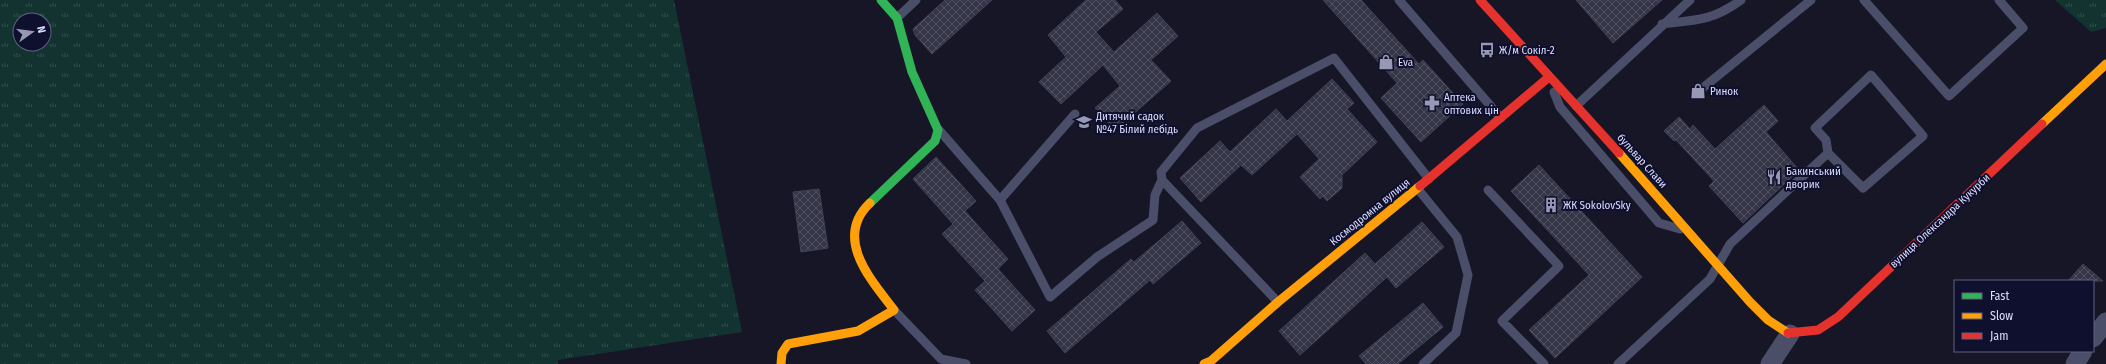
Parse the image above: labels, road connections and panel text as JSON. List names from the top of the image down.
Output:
{
  "streets": {
    "street": ["бульвар Слави", "Космодромна вулиця", "вулиця Олександра Кукурби"]
  },
  "crossings": [
    ["бульвар Слави", "Космодромна вулиця"],
    ["бульвар Слави", "вулиця Олександра Кукурби"]
  ],
  "places": {
    "bus stop": ["Ж/м Сокіл-2"],
    "shop": ["Eva", "Ринок"],
    "pharmacy": ["Аптека оптових цін"],
    "school or university": ["Дитячий садок №47 Білий лебідь"],
    "restaurant": ["Бакинський дворик"],
    "building": ["ЖК SokolovSky"]
  },
  "legend": ["Fast", "Slow", "Jam"],
  "north": "right"
}
